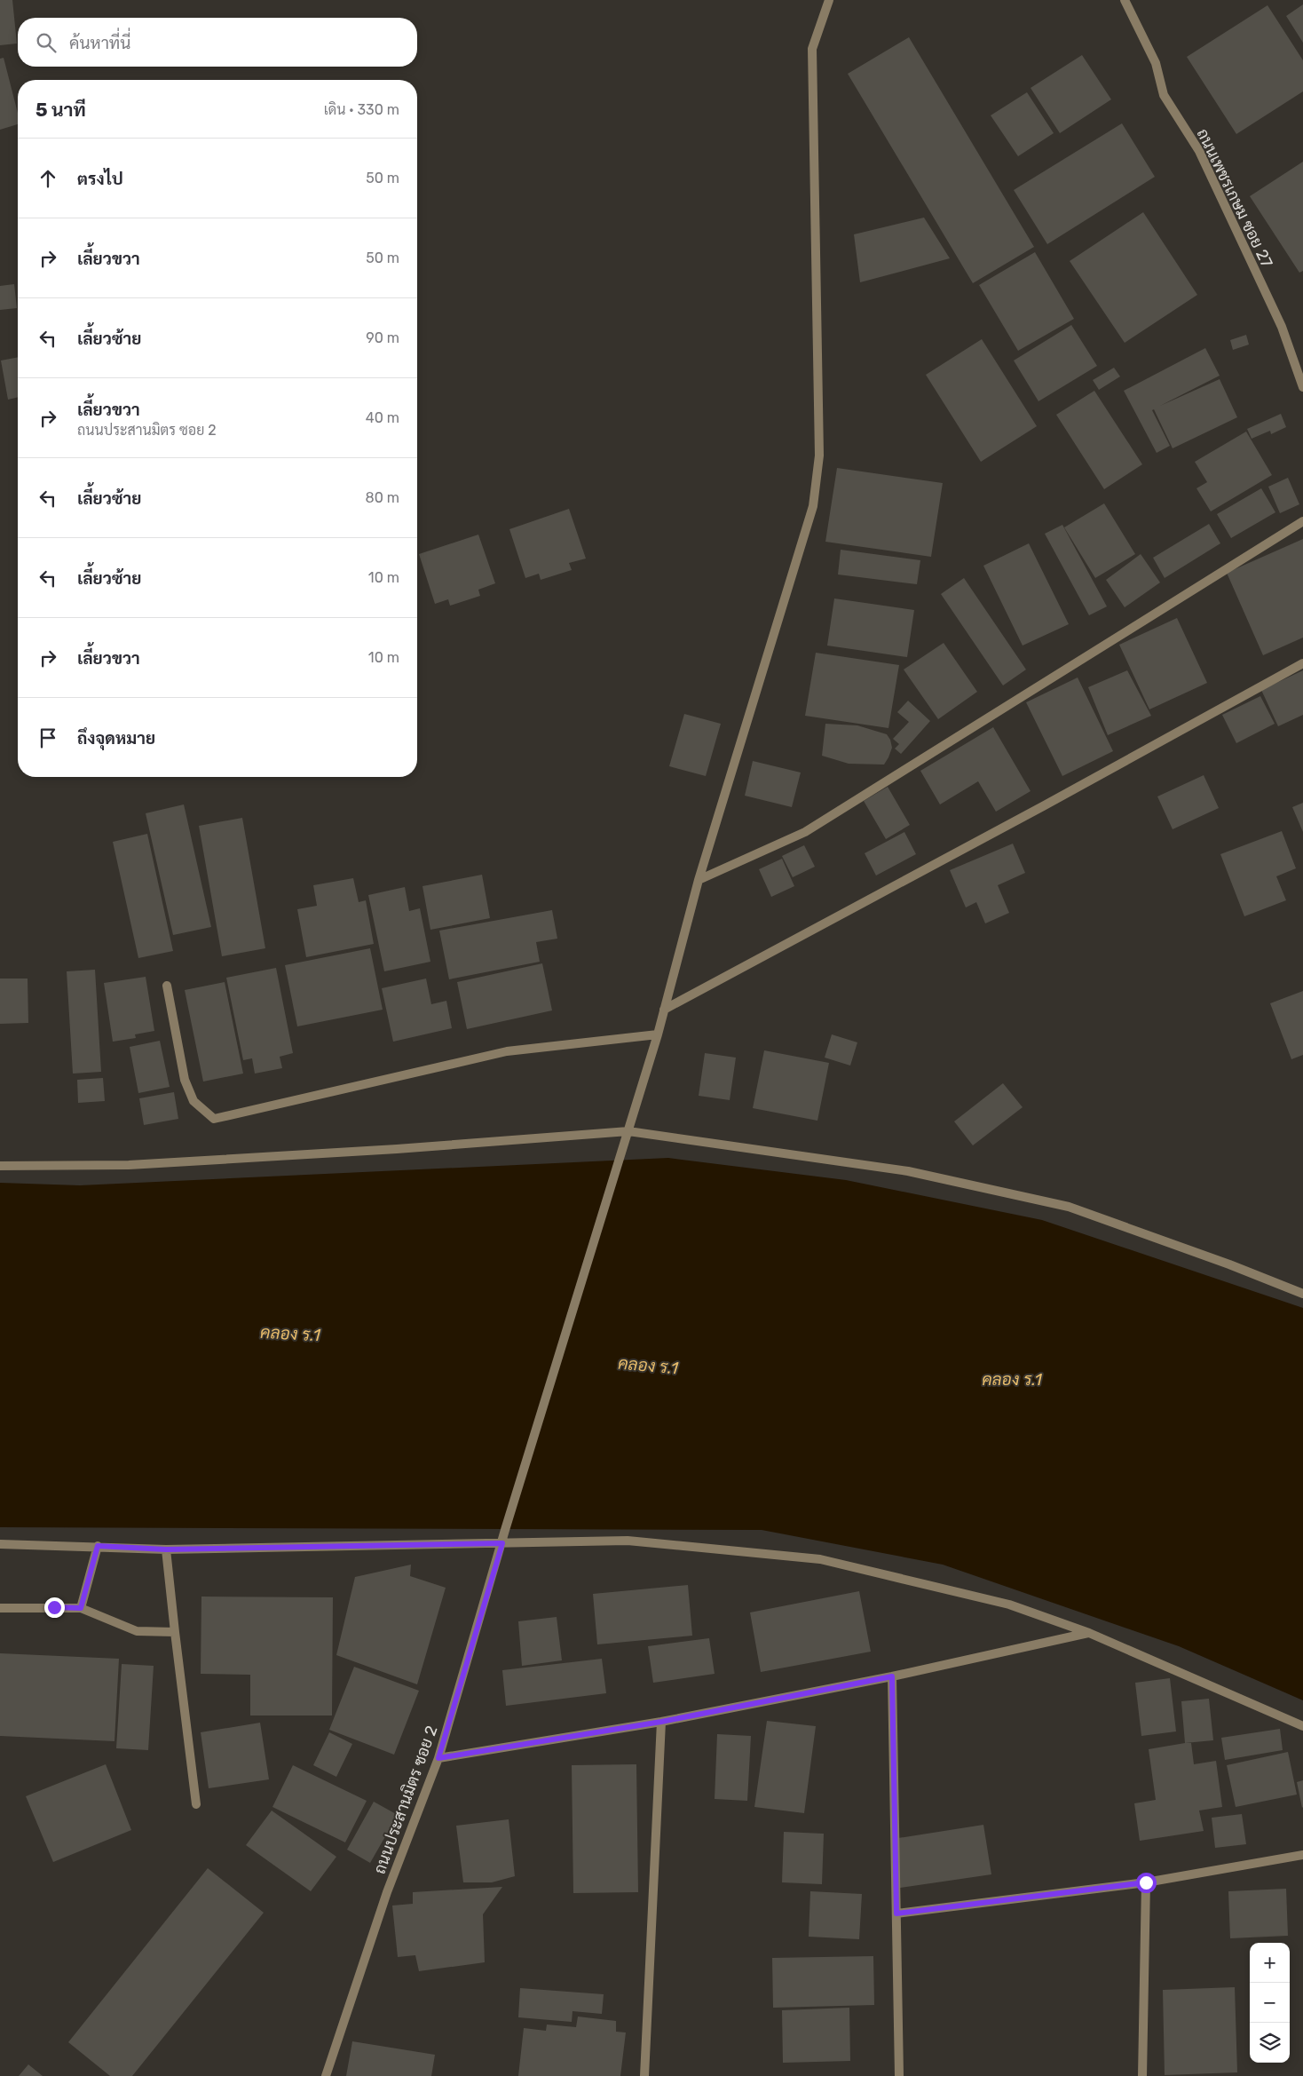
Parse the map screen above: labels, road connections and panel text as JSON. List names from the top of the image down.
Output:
{
  "streets": {
    "street": ["ถนนเพชรเกษม ซอย 27", "ถนนประสานมิตร ซอย 2"]
  },
  "water": ["คลอง ร.1"],
  "page": {
    "search": "ค้นหาที่นี่",
    "heading": ["5 นาที", "เดิน · 330 m"],
    "list": [
      ["ตรงไป", "50 m"],
      ["เลี้ยวขวา", "50 m"],
      ["เลี้ยวซ้าย", "90 m"],
      ["เลี้ยวขวา", "ถนนประสานมิตร ซอย 2", "40 m"],
      ["เลี้ยวซ้าย", "80 m"],
      ["เลี้ยวซ้าย", "10 m"],
      ["เลี้ยวขวา", "10 m"],
      "ถึงจุดหมาย"
    ],
    "map_buttons": ["+", "−"]
  }
}
